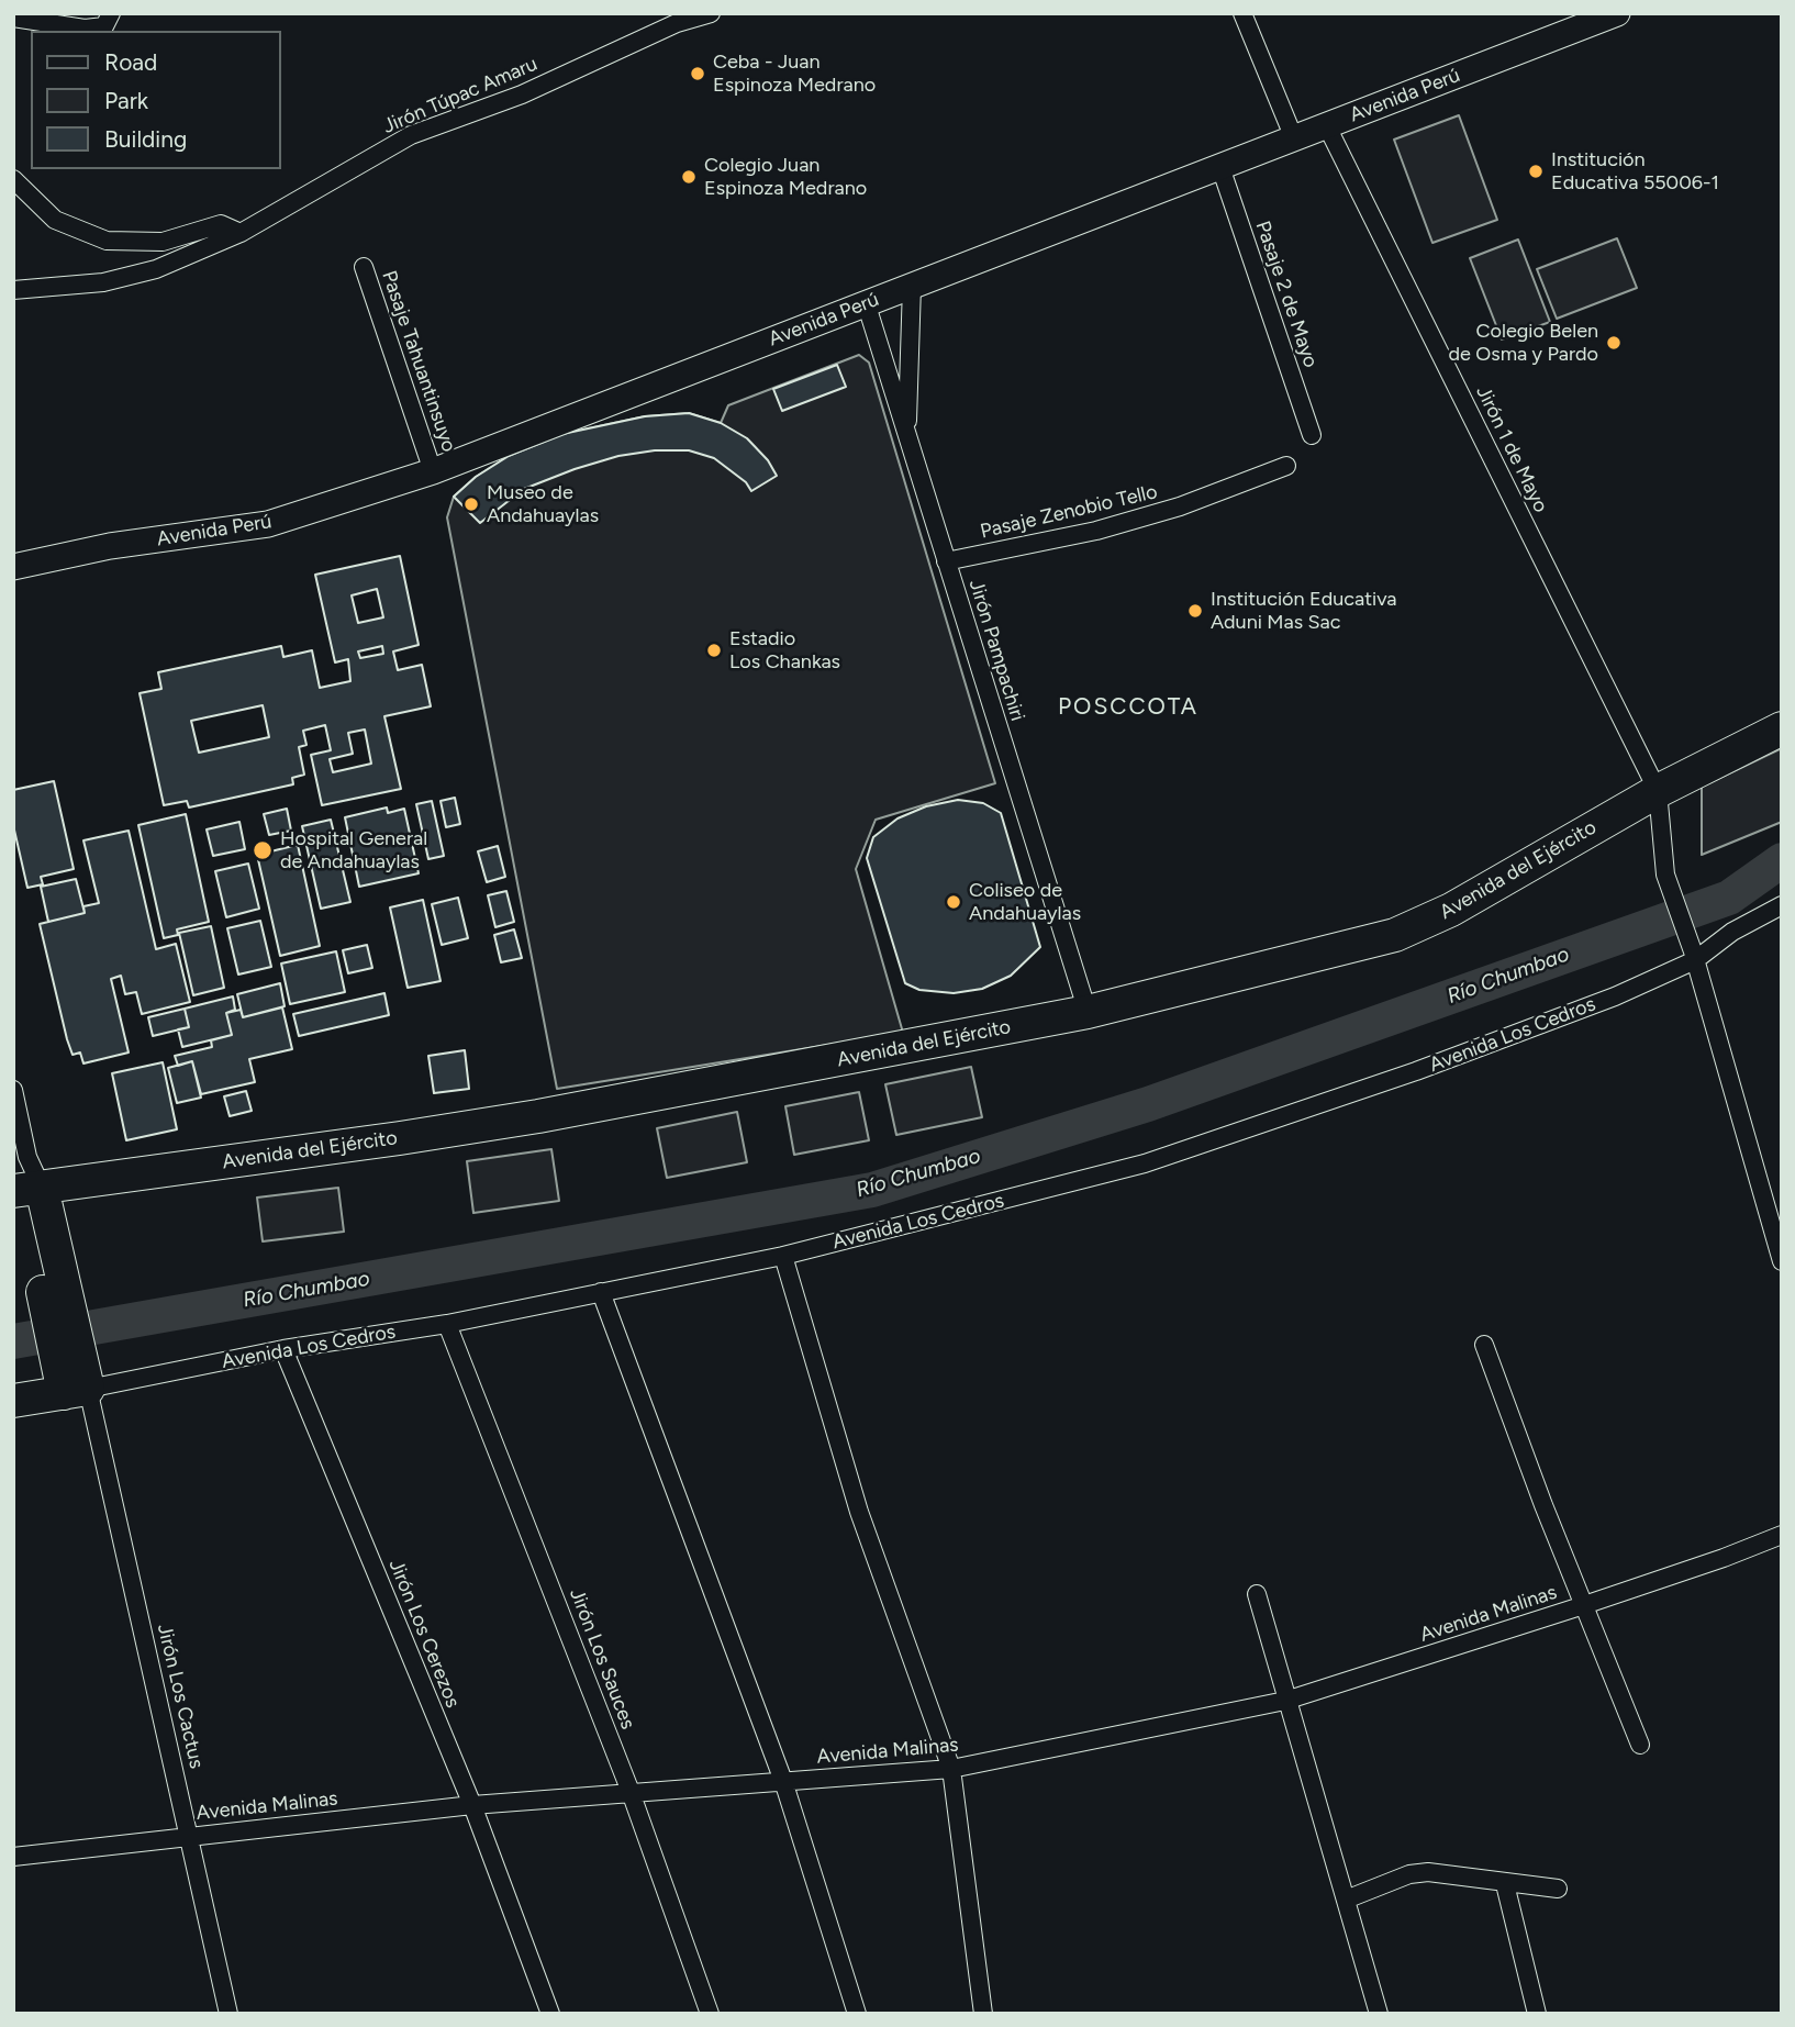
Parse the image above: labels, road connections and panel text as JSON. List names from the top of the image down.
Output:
{
  "streets": {
    "highway": ["Avenida del Ejército", "Avenida Los Cedros"],
    "street": [
      "Jirón Túpac Amaru",
      "Avenida Perú",
      "Pasaje 2 de Mayo",
      "Pasaje Tahuantinsuyo",
      "Jirón 1 de Mayo",
      "Pasaje Zenobio Tello",
      "Jirón Pampachiri",
      "Avenida Malinas",
      "Jirón Los Cerezos",
      "Jirón Los Sauces",
      "Jirón Los Cactus"
    ]
  },
  "crossings": [
    ["Avenida Perú", "Pasaje 2 de Mayo"],
    ["Avenida Perú", "Pasaje Tahuantinsuyo"],
    ["Avenida Perú", "Jirón 1 de Mayo"],
    ["Avenida Perú", "Jirón Pampachiri"],
    ["Jirón 1 de Mayo", "Avenida del Ejército"],
    ["Pasaje Zenobio Tello", "Jirón Pampachiri"],
    ["Jirón Pampachiri", "Avenida del Ejército"],
    ["Avenida Los Cedros", "Jirón Los Cerezos"],
    ["Avenida Los Cedros", "Jirón Los Sauces"],
    ["Avenida Los Cedros", "Jirón Los Cactus"],
    ["Avenida Malinas", "Jirón Los Cerezos"],
    ["Avenida Malinas", "Jirón Los Sauces"],
    ["Avenida Malinas", "Jirón Los Cactus"]
  ],
  "districts": ["POSCCOTA"],
  "water": ["Río Chumbao"],
  "places": [
    "Ceba - Juan Espinoza Medrano",
    "Institución Educativa 55006-1",
    "Colegio Juan Espinoza Medrano",
    "Colegio Belen de Osma y Pardo",
    "Museo de Andahuaylas",
    "Institución Educativa Aduni Mas Sac",
    "Estadio Los Chankas",
    "Hospital General de Andahuaylas",
    "Coliseo de Andahuaylas"
  ],
  "legend": ["Road", "Park", "Building"]
}
